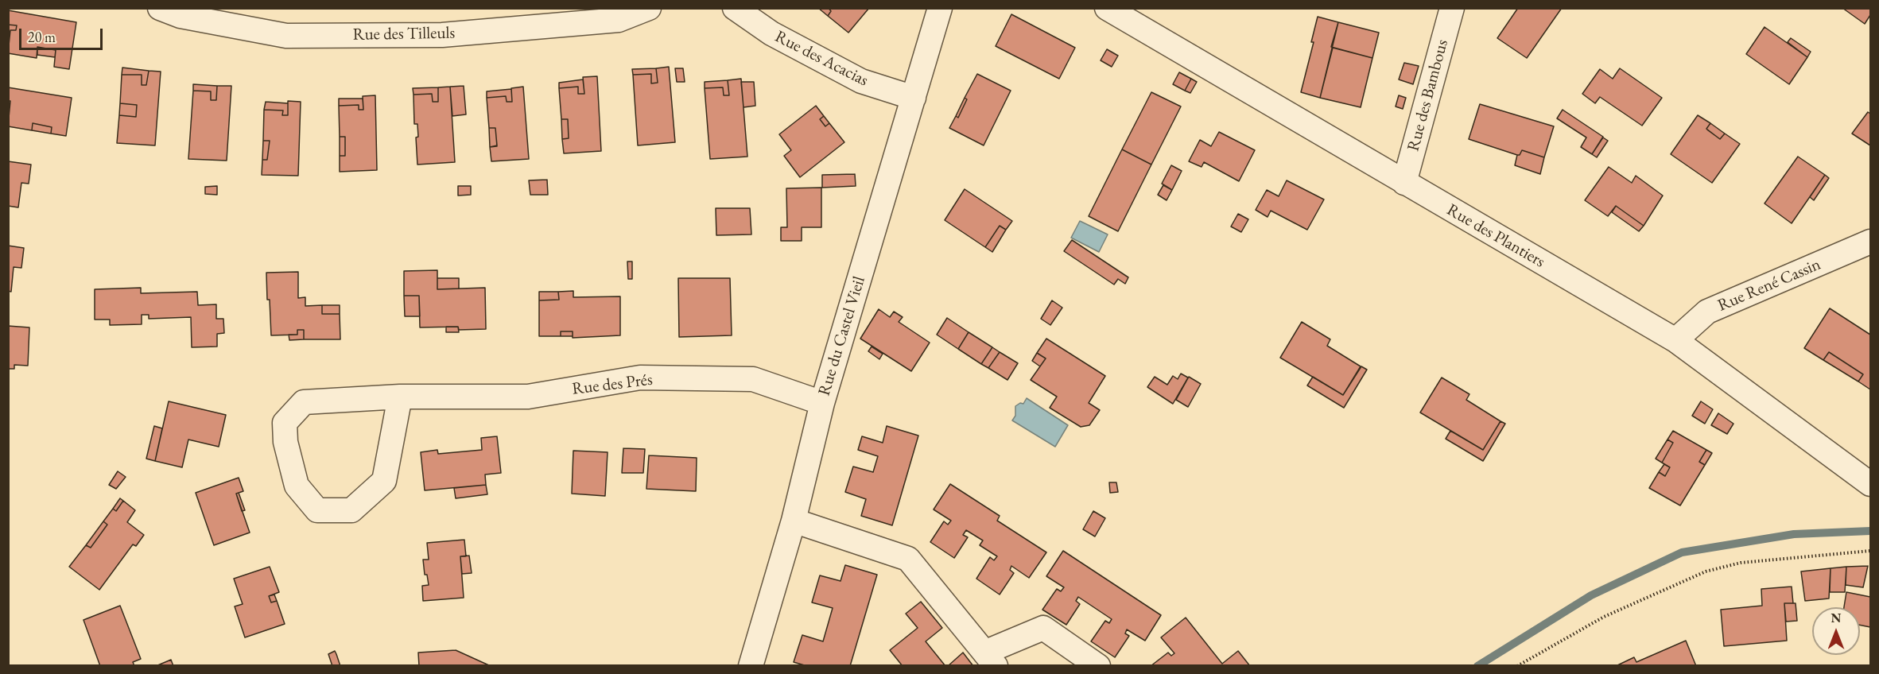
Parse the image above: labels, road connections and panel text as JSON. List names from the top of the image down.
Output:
{
  "streets": {
    "street": [
      "Rue des Tilleuls",
      "Rue des Acacias",
      "Rue des Bambous",
      "Rue des Plantiers",
      "Rue René Cassin",
      "Rue du Castel Vieil",
      "Rue des Prés"
    ]
  },
  "crossings": [
    ["Rue des Acacias", "Rue du Castel Vieil"],
    ["Rue des Bambous", "Rue des Plantiers"],
    ["Rue des Plantiers", "Rue René Cassin"],
    ["Rue du Castel Vieil", "Rue des Prés"]
  ],
  "scale_bar": "20 m",
  "north": "top"
}
